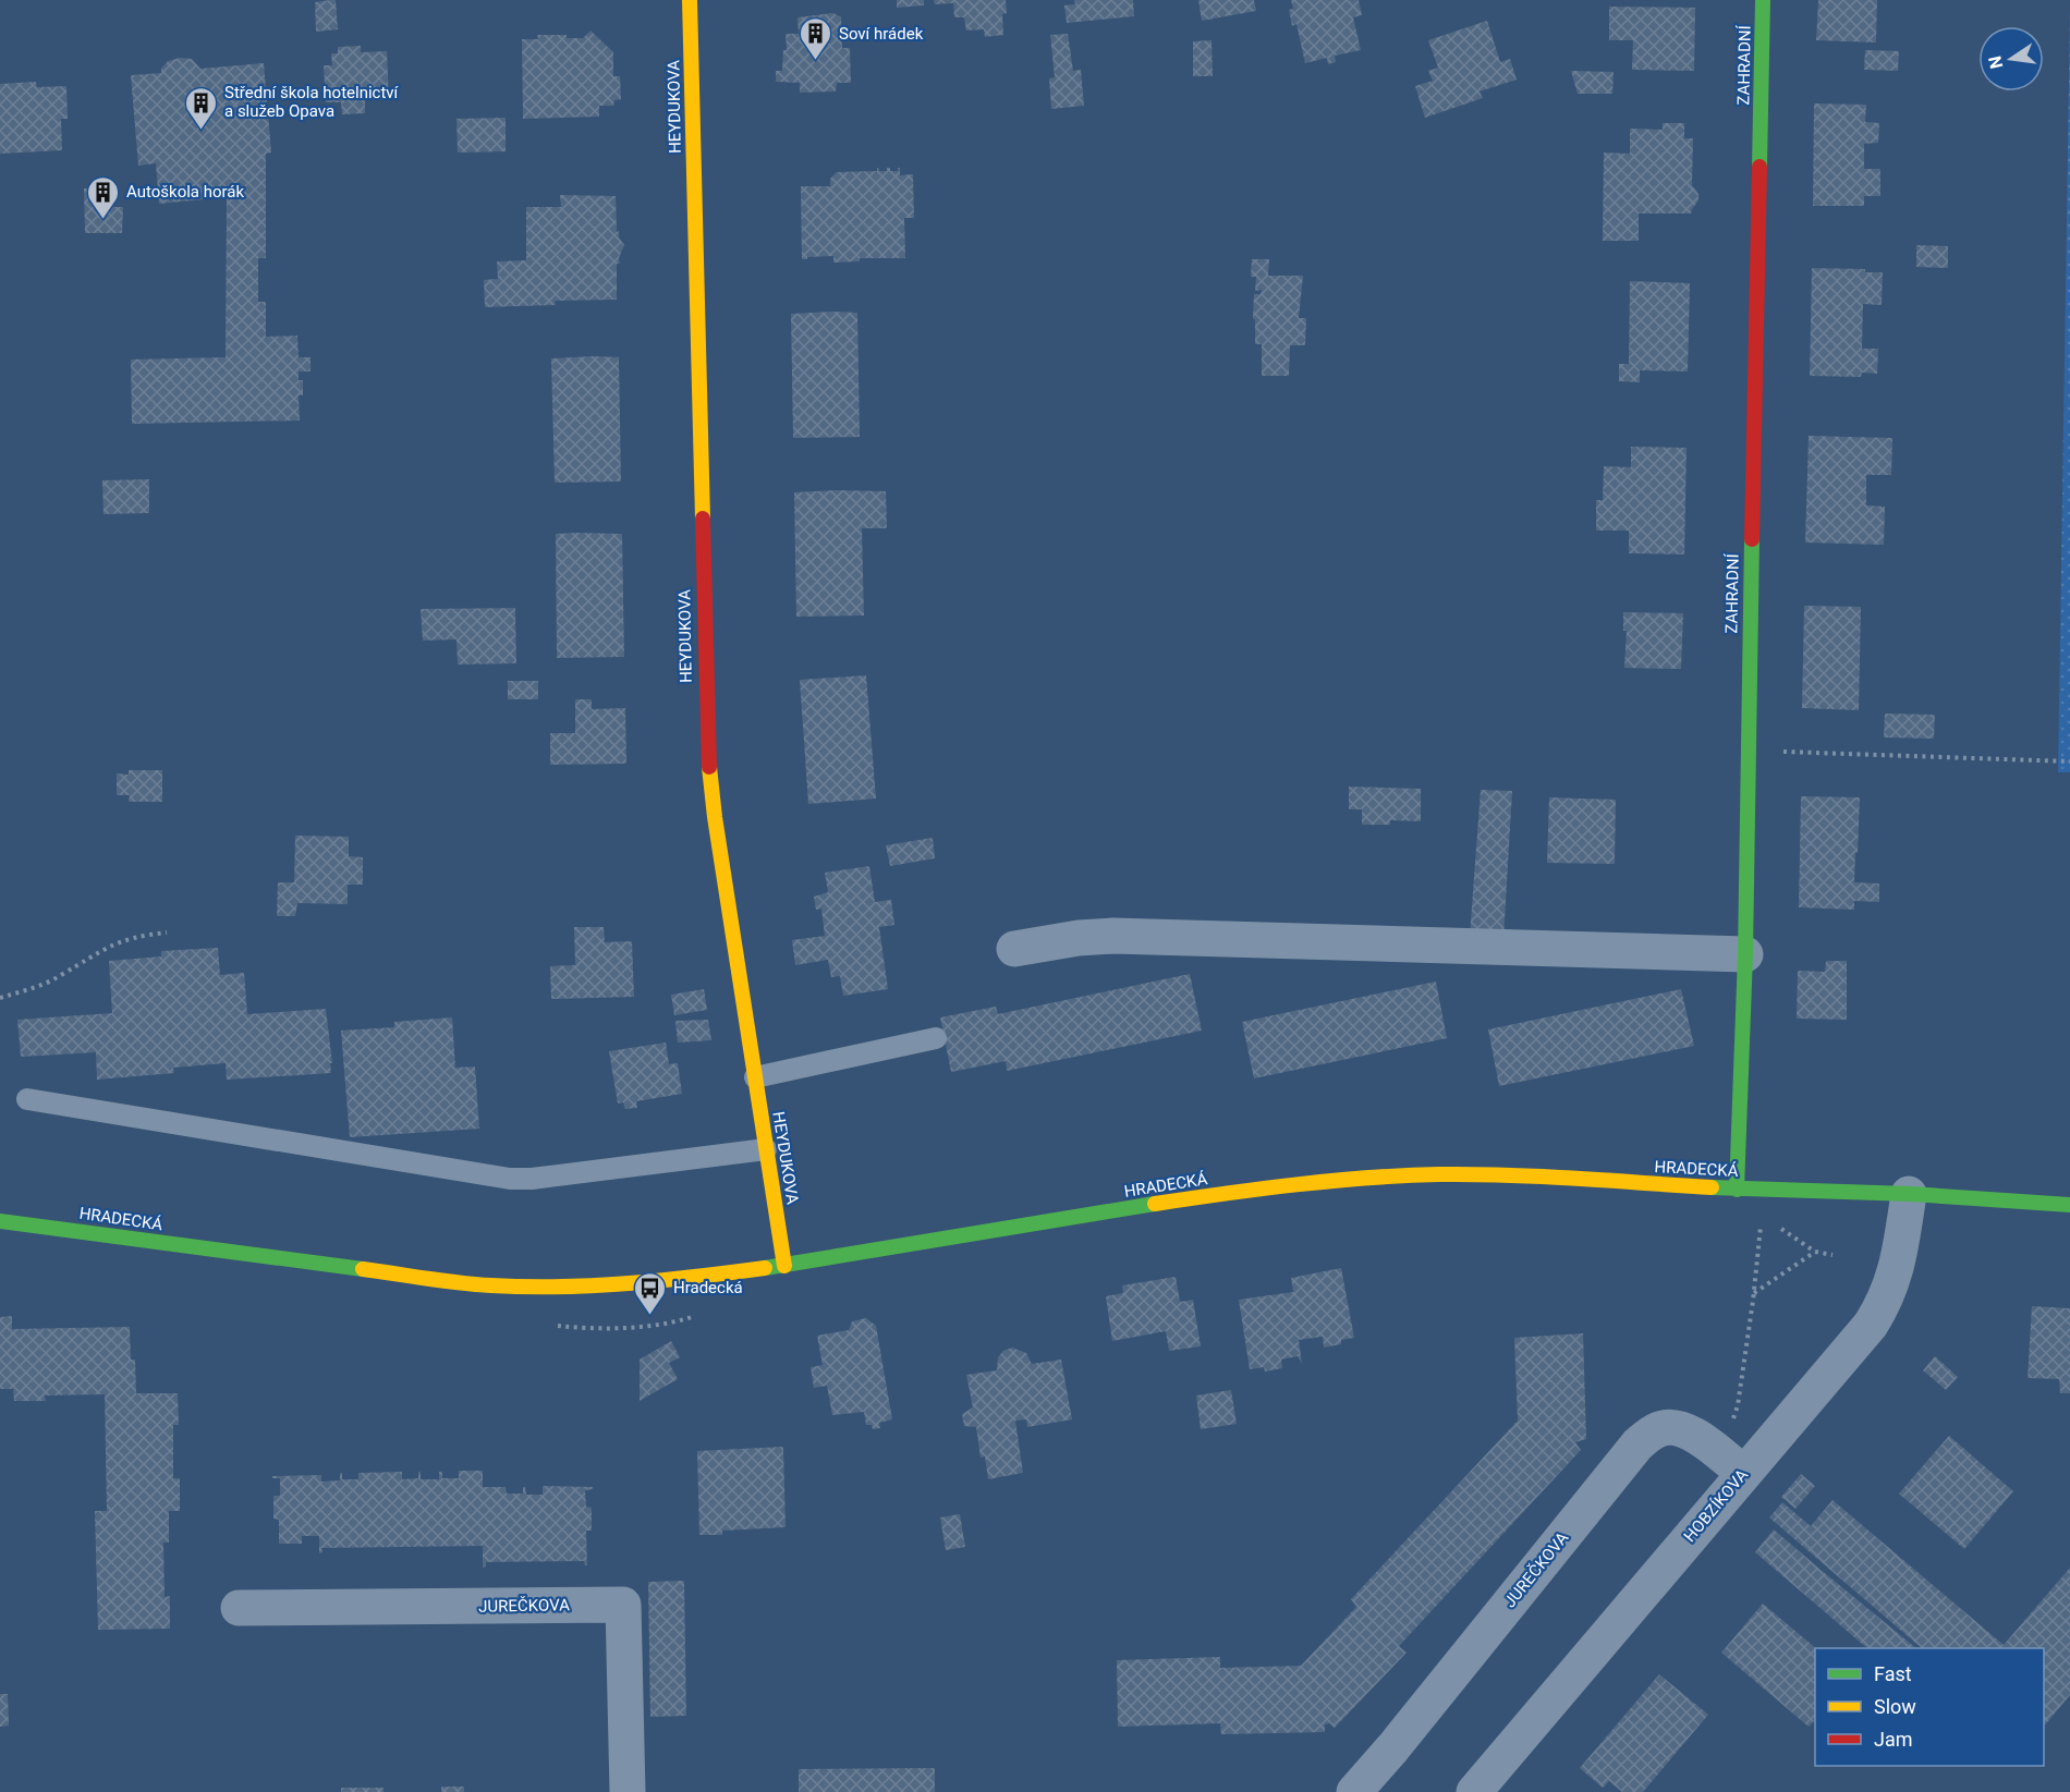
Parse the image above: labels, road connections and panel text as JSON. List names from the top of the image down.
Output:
{
  "streets": {
    "street": [
      "ZAHRADNÍ",
      "HEYDUKOVA",
      "HRADECKÁ",
      "HOBZÍKOVA",
      "JUREČKOVA"
    ]
  },
  "crossings": [
    ["ZAHRADNÍ", "HRADECKÁ"],
    ["HEYDUKOVA", "HRADECKÁ"],
    ["HRADECKÁ", "HOBZÍKOVA"],
    ["HOBZÍKOVA", "JUREČKOVA"]
  ],
  "places": {
    "building": ["Soví hrádek", "Střední škola hotelnictví a služeb Opava", "Autoškola horák"],
    "bus stop": ["Hradecká"]
  },
  "legend": ["Fast", "Slow", "Jam"],
  "north": "left"
}
